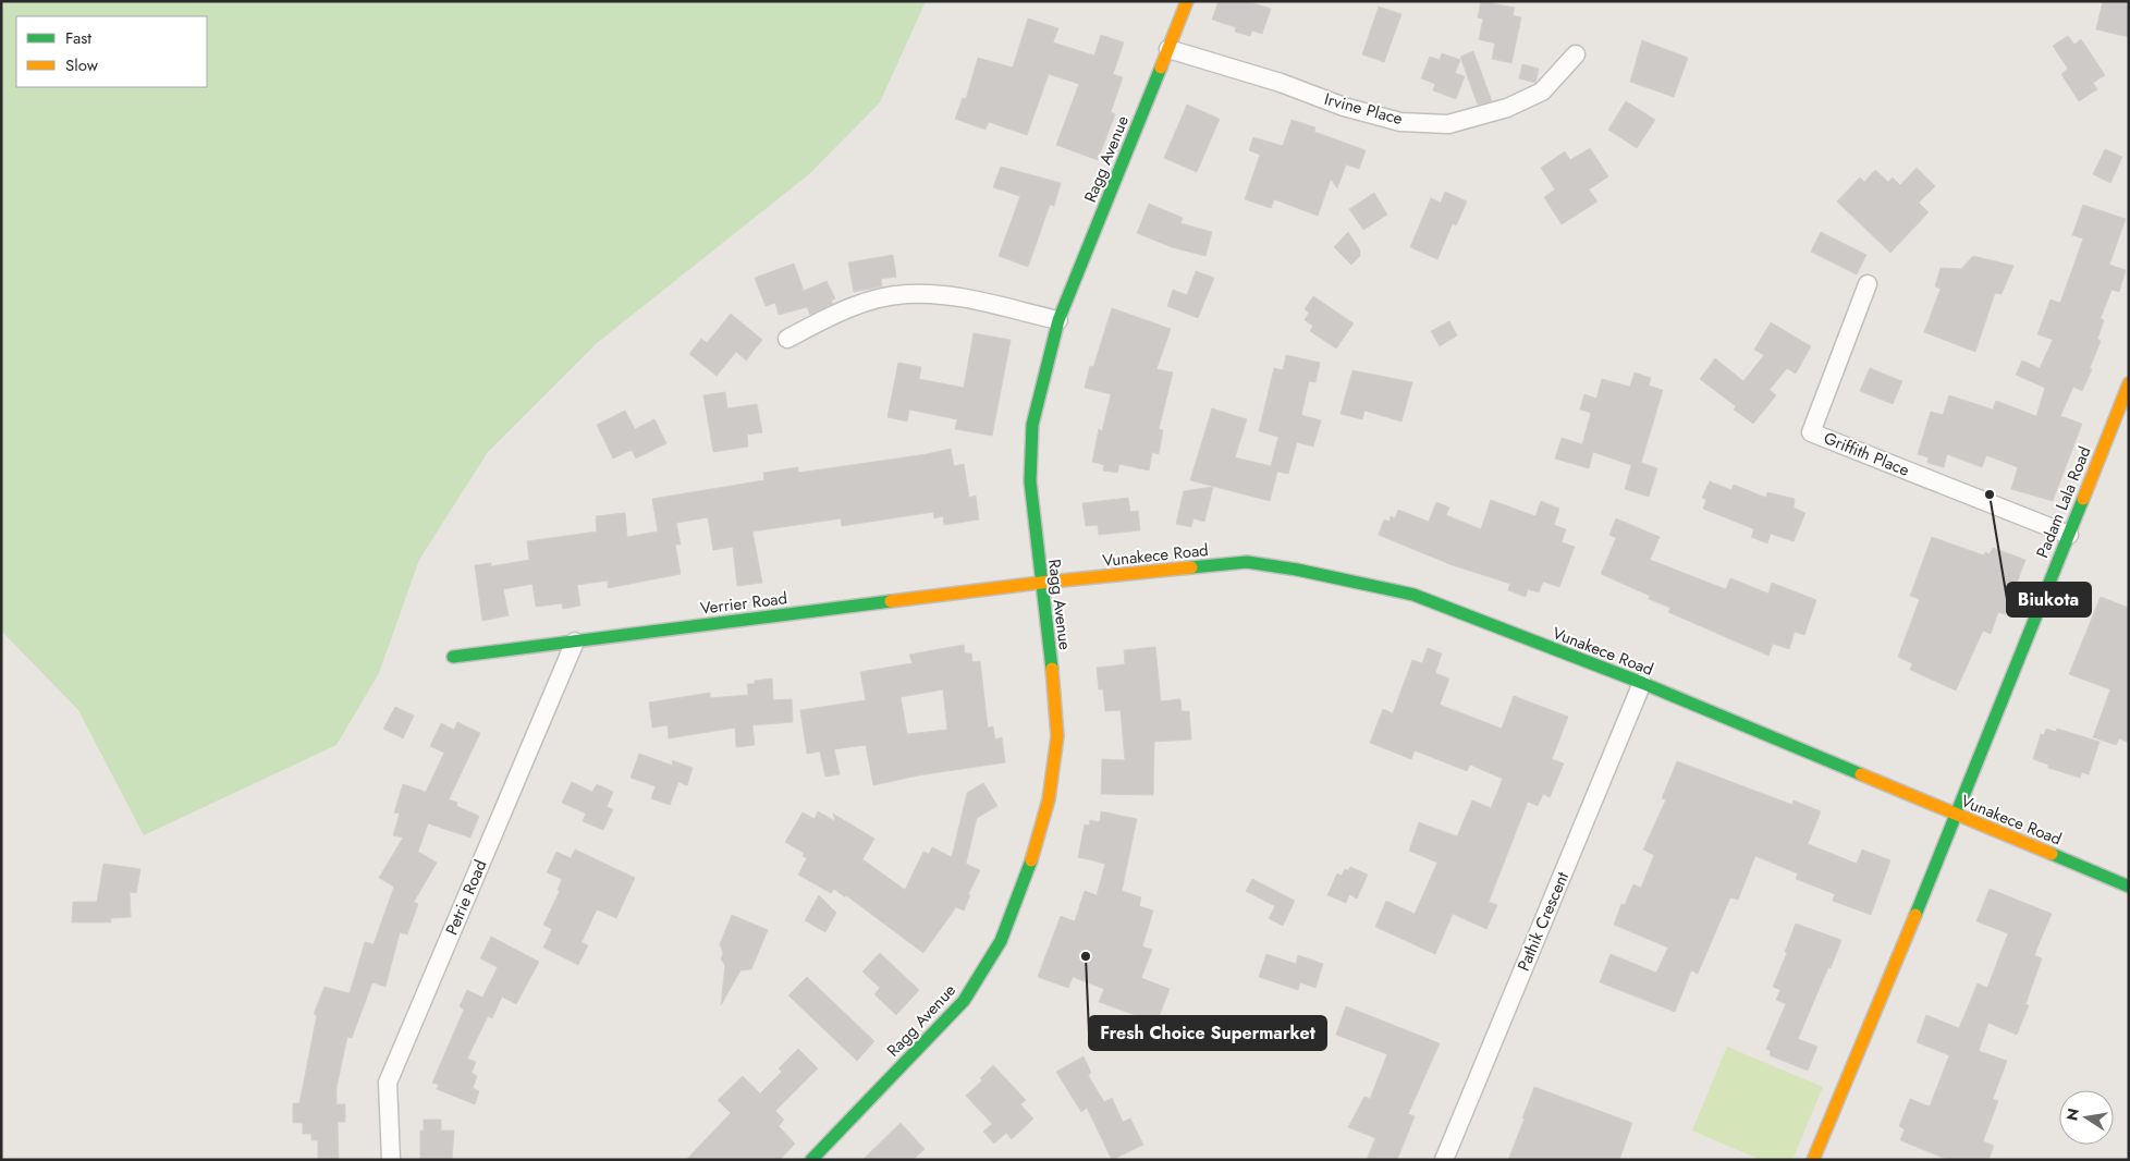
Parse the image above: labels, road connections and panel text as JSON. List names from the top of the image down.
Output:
{
  "streets": {
    "street": [
      "Irvine Place",
      "Ragg Avenue",
      "Griffith Place",
      "Padam Lala Road",
      "Vunakece Road",
      "Verrier Road",
      "Petrie Road",
      "Pathik Crescent"
    ]
  },
  "crossings": [
    ["Irvine Place", "Ragg Avenue"],
    ["Ragg Avenue", "Vunakece Road"],
    ["Ragg Avenue", "Verrier Road"],
    ["Griffith Place", "Padam Lala Road"],
    ["Padam Lala Road", "Vunakece Road"],
    ["Vunakece Road", "Verrier Road"],
    ["Vunakece Road", "Pathik Crescent"],
    ["Verrier Road", "Petrie Road"]
  ],
  "places": ["Biukota", "Fresh Choice Supermarket"],
  "legend": ["Fast", "Slow"],
  "north": "left"
}
